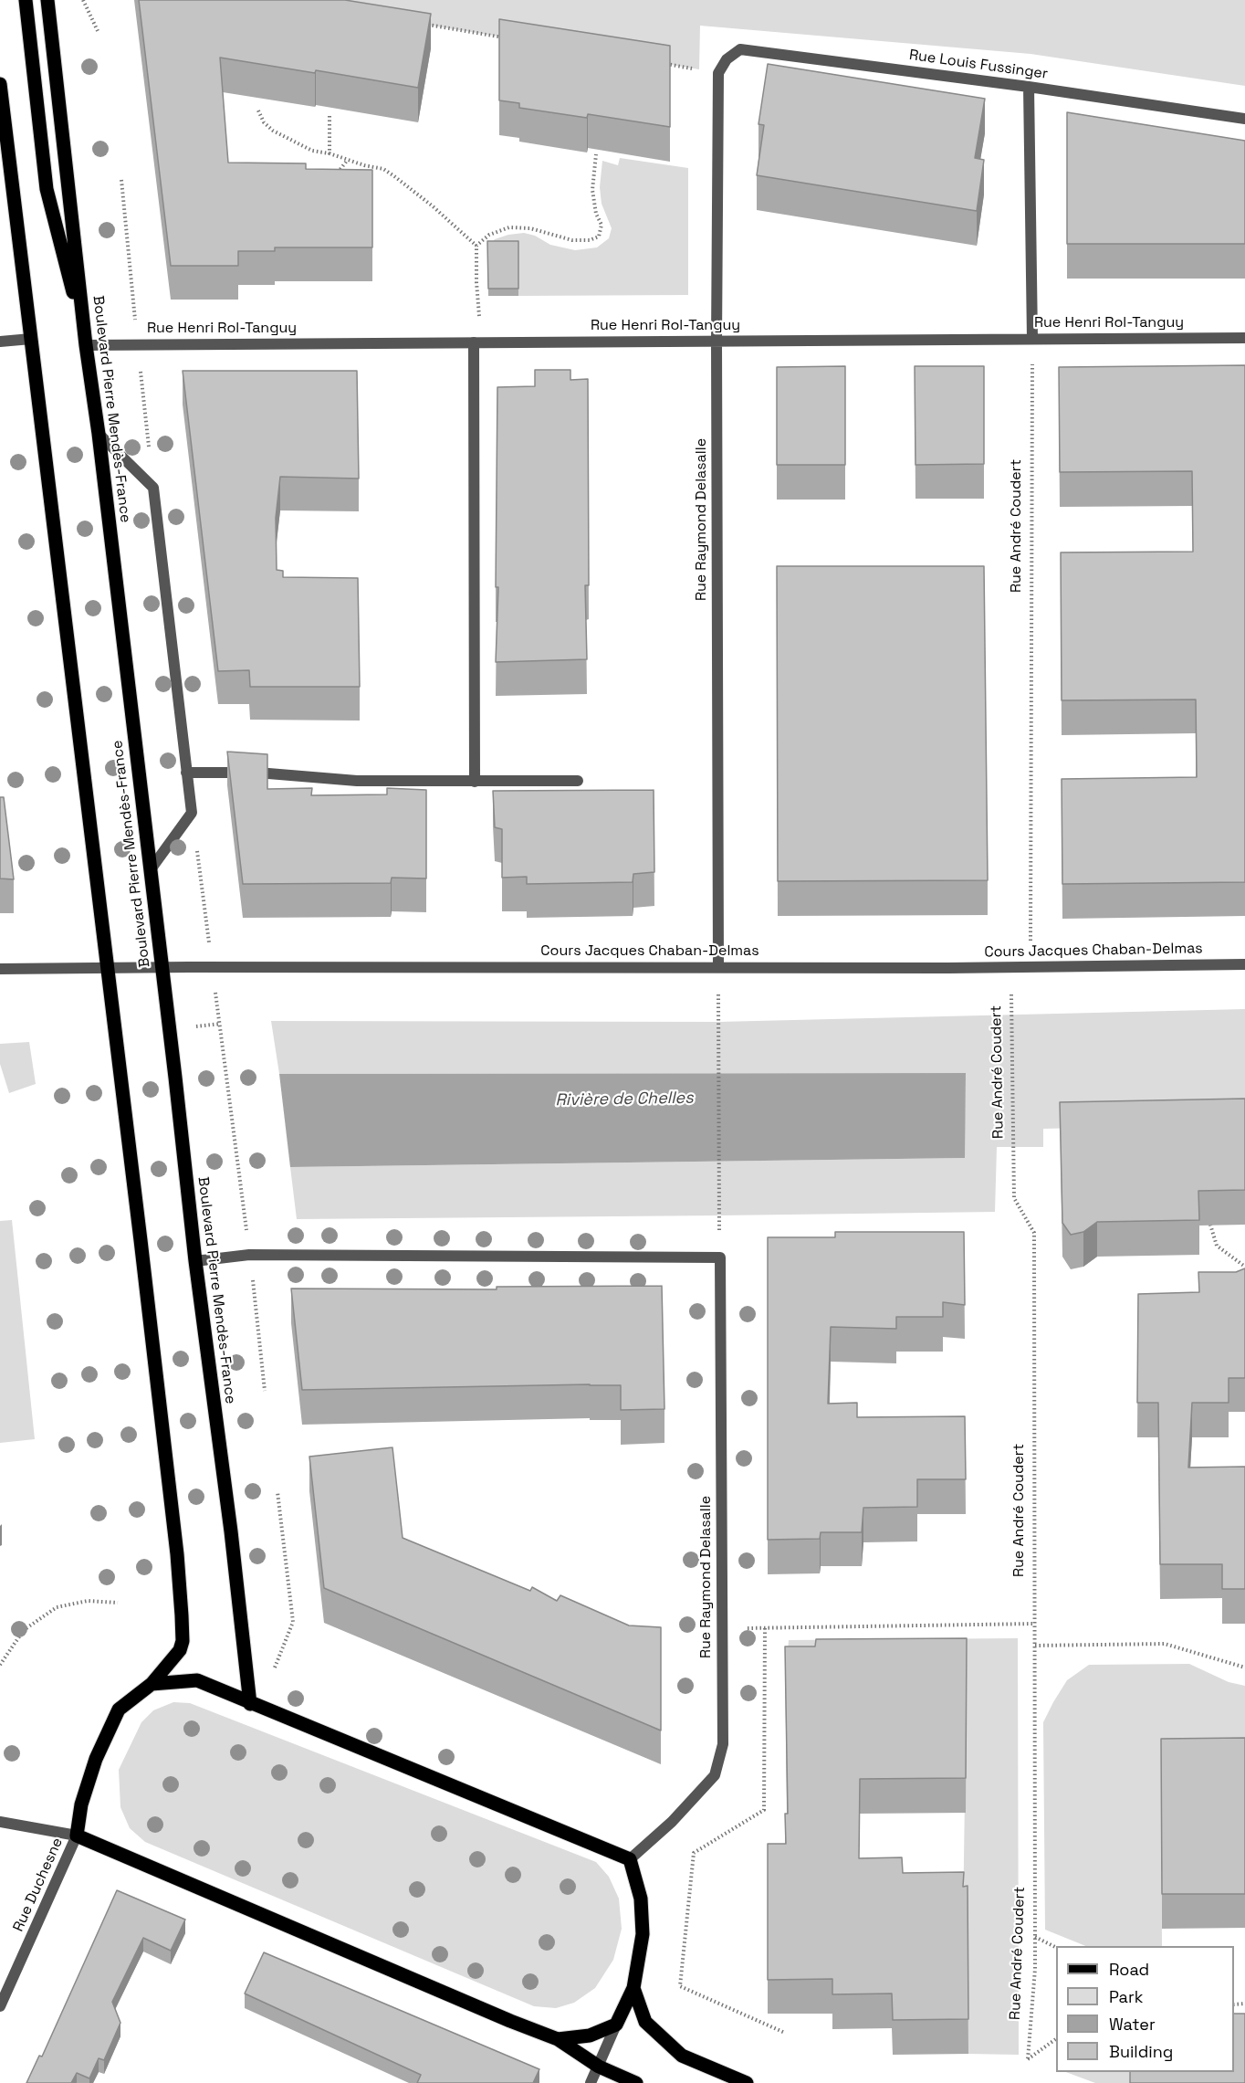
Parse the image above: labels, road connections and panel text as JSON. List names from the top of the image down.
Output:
{
  "streets": {
    "main road": ["Boulevard Pierre Mendès-France"],
    "street": [
      "Rue Louis Fussinger",
      "Rue Henri Rol-Tanguy",
      "Rue Raymond Delasalle",
      "Cours Jacques Chaban-Delmas",
      "Rue Duchesne"
    ],
    "path": ["Rue André Coudert"]
  },
  "crossings": [
    ["Rue Louis Fussinger", "Rue Raymond Delasalle"],
    ["Rue Henri Rol-Tanguy", "Boulevard Pierre Mendès-France"],
    ["Rue Henri Rol-Tanguy", "Rue Raymond Delasalle"],
    ["Rue Henri Rol-Tanguy", "Rue André Coudert"],
    ["Boulevard Pierre Mendès-France", "Cours Jacques Chaban-Delmas"],
    ["Rue Raymond Delasalle", "Cours Jacques Chaban-Delmas"],
    ["Rue André Coudert", "Cours Jacques Chaban-Delmas"]
  ],
  "water": ["Rivière de Chelles"],
  "legend": [
    "Road",
    "Park",
    "Water",
    "Building"
  ]
}
